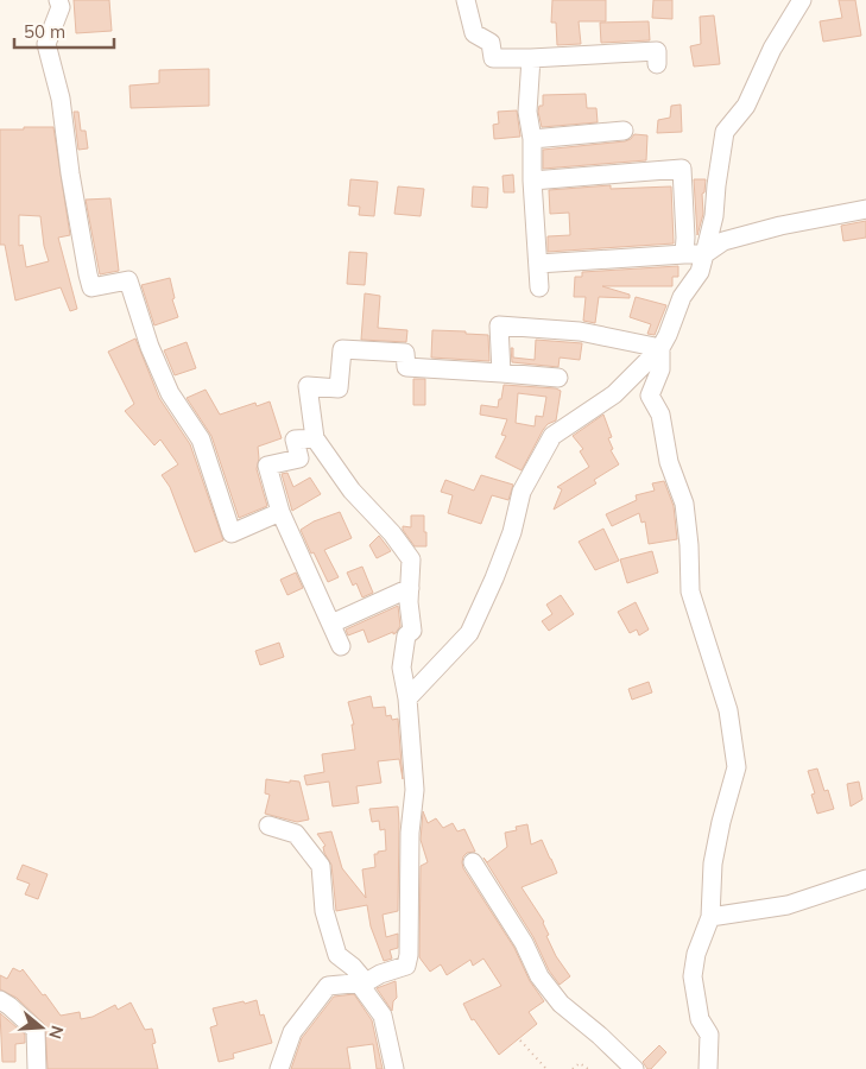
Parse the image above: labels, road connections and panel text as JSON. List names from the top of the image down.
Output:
{
  "scale_bar": "50 m",
  "north": "right"
}
